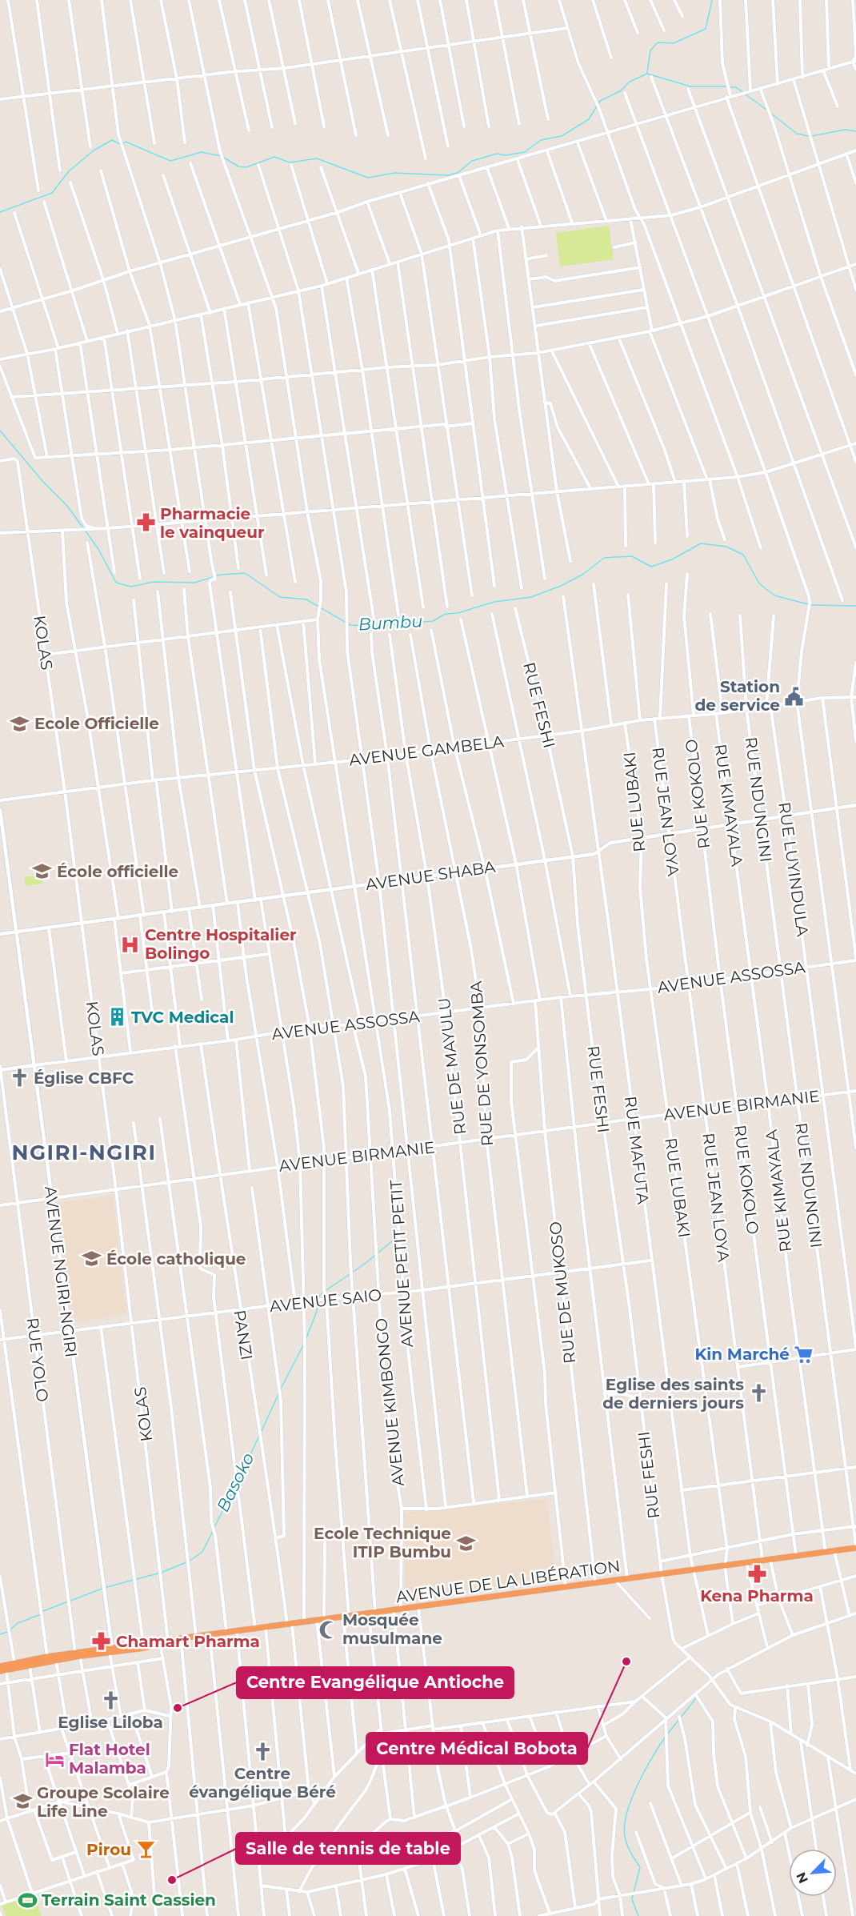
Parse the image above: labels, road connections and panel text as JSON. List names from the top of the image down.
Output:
{
  "streets": {
    "highway": ["AVENUE DE LA LIBÉRATION"],
    "street": [
      "KOLAS",
      "RUE FESHI",
      "AVENUE GAMBELA",
      "RUE KOKOLO",
      "RUE NDUNGINI",
      "RUE LUBAKI",
      "RUE KIMAYALA",
      "RUE JEAN LOYA",
      "RUE LUYINDULA",
      "AVENUE SHABA",
      "AVENUE ASSOSSA",
      "RUE DE YONSOMBA",
      "RUE DE MAYULU",
      "AVENUE BIRMANIE",
      "RUE MAFUTA",
      "AVENUE PETIT PETIT",
      "AVENUE NGIRI-NGIRI",
      "RUE DE MUKOSO",
      "AVENUE SAIO",
      "PANZI",
      "RUE YOLO",
      "AVENUE KIMBONGO"
    ]
  },
  "crossings": [
    ["KOLAS", "AVENUE GAMBELA"],
    ["KOLAS", "AVENUE SHABA"],
    ["KOLAS", "AVENUE ASSOSSA"],
    ["KOLAS", "AVENUE BIRMANIE"],
    ["KOLAS", "AVENUE SAIO"],
    ["KOLAS", "AVENUE DE LA LIBÉRATION"],
    ["RUE FESHI", "AVENUE GAMBELA"],
    ["RUE FESHI", "AVENUE SHABA"],
    ["RUE FESHI", "AVENUE ASSOSSA"],
    ["RUE FESHI", "AVENUE BIRMANIE"],
    ["RUE FESHI", "AVENUE SAIO"],
    ["RUE FESHI", "AVENUE DE LA LIBÉRATION"],
    ["AVENUE GAMBELA", "RUE KOKOLO"],
    ["AVENUE GAMBELA", "RUE NDUNGINI"],
    ["AVENUE GAMBELA", "RUE LUBAKI"],
    ["AVENUE GAMBELA", "RUE KIMAYALA"],
    ["AVENUE GAMBELA", "RUE JEAN LOYA"],
    ["AVENUE GAMBELA", "RUE LUYINDULA"],
    ["AVENUE GAMBELA", "RUE DE YONSOMBA"],
    ["AVENUE GAMBELA", "RUE DE MAYULU"],
    ["AVENUE GAMBELA", "RUE MAFUTA"],
    ["AVENUE GAMBELA", "AVENUE PETIT PETIT"],
    ["RUE KOKOLO", "AVENUE SHABA"],
    ["RUE KOKOLO", "AVENUE ASSOSSA"],
    ["RUE KOKOLO", "AVENUE BIRMANIE"],
    ["RUE KOKOLO", "AVENUE DE LA LIBÉRATION"],
    ["RUE NDUNGINI", "AVENUE SHABA"],
    ["RUE NDUNGINI", "AVENUE ASSOSSA"],
    ["RUE NDUNGINI", "AVENUE BIRMANIE"],
    ["RUE NDUNGINI", "AVENUE DE LA LIBÉRATION"],
    ["RUE LUBAKI", "AVENUE SHABA"],
    ["RUE LUBAKI", "AVENUE ASSOSSA"],
    ["RUE LUBAKI", "AVENUE BIRMANIE"],
    ["RUE LUBAKI", "AVENUE DE LA LIBÉRATION"],
    ["RUE KIMAYALA", "AVENUE SHABA"],
    ["RUE KIMAYALA", "AVENUE ASSOSSA"],
    ["RUE KIMAYALA", "AVENUE BIRMANIE"],
    ["RUE KIMAYALA", "AVENUE DE LA LIBÉRATION"],
    ["RUE JEAN LOYA", "AVENUE SHABA"],
    ["RUE JEAN LOYA", "AVENUE ASSOSSA"],
    ["RUE JEAN LOYA", "AVENUE BIRMANIE"],
    ["RUE JEAN LOYA", "AVENUE DE LA LIBÉRATION"],
    ["RUE LUYINDULA", "AVENUE SHABA"],
    ["RUE LUYINDULA", "AVENUE ASSOSSA"],
    ["RUE LUYINDULA", "AVENUE BIRMANIE"],
    ["AVENUE SHABA", "RUE DE YONSOMBA"],
    ["AVENUE SHABA", "RUE DE MAYULU"],
    ["AVENUE SHABA", "RUE MAFUTA"],
    ["AVENUE SHABA", "AVENUE PETIT PETIT"],
    ["AVENUE SHABA", "AVENUE NGIRI-NGIRI"],
    ["AVENUE ASSOSSA", "RUE DE YONSOMBA"],
    ["AVENUE ASSOSSA", "RUE DE MAYULU"],
    ["AVENUE ASSOSSA", "RUE MAFUTA"],
    ["AVENUE ASSOSSA", "AVENUE PETIT PETIT"],
    ["AVENUE ASSOSSA", "AVENUE NGIRI-NGIRI"],
    ["AVENUE ASSOSSA", "RUE DE MUKOSO"],
    ["AVENUE ASSOSSA", "PANZI"],
    ["AVENUE ASSOSSA", "AVENUE KIMBONGO"],
    ["RUE DE YONSOMBA", "AVENUE BIRMANIE"],
    ["RUE DE YONSOMBA", "AVENUE SAIO"],
    ["RUE DE MAYULU", "AVENUE BIRMANIE"],
    ["RUE DE MAYULU", "AVENUE SAIO"],
    ["AVENUE BIRMANIE", "RUE MAFUTA"],
    ["AVENUE BIRMANIE", "AVENUE PETIT PETIT"],
    ["AVENUE BIRMANIE", "AVENUE NGIRI-NGIRI"],
    ["AVENUE BIRMANIE", "RUE DE MUKOSO"],
    ["AVENUE BIRMANIE", "PANZI"],
    ["AVENUE BIRMANIE", "RUE YOLO"],
    ["AVENUE BIRMANIE", "AVENUE KIMBONGO"],
    ["RUE MAFUTA", "AVENUE SAIO"],
    ["RUE MAFUTA", "AVENUE DE LA LIBÉRATION"],
    ["AVENUE PETIT PETIT", "AVENUE SAIO"],
    ["AVENUE NGIRI-NGIRI", "AVENUE SAIO"],
    ["AVENUE NGIRI-NGIRI", "AVENUE DE LA LIBÉRATION"],
    ["RUE DE MUKOSO", "AVENUE SAIO"],
    ["RUE DE MUKOSO", "AVENUE DE LA LIBÉRATION"],
    ["AVENUE SAIO", "PANZI"],
    ["AVENUE SAIO", "RUE YOLO"],
    ["AVENUE SAIO", "AVENUE KIMBONGO"],
    ["PANZI", "AVENUE DE LA LIBÉRATION"],
    ["RUE YOLO", "AVENUE DE LA LIBÉRATION"],
    ["AVENUE KIMBONGO", "AVENUE DE LA LIBÉRATION"]
  ],
  "districts": ["NGIRI-NGIRI"],
  "water": ["Bumbu", "Basoko"],
  "places": {
    "pharmacy": ["Pharmacie le vainqueur", "Kena Pharma", "Chamart Pharma"],
    "public building": ["Station de service"],
    "school or university": [
      "Ecole Officielle",
      "École officielle",
      "École catholique",
      "Ecole Technique ITIP Bumbu",
      "Groupe Scolaire Life Line"
    ],
    "hospital": ["Centre Hospitalier Bolingo"],
    "building": ["TVC Medical"],
    "church": [
      "Église CBFC",
      "Eglise des saints de derniers jours",
      "Eglise Liloba",
      "Centre évangélique Béré"
    ],
    "supermarket": ["Kin Marché"],
    "mosque": ["Mosquée musulmane"],
    "other": ["Centre Médical Bobota", "Centre Evangélique Antioche", "Salle de tennis de table"],
    "hotel": ["Flat Hotel Malamba"],
    "bar": ["Pirou"],
    "sports": ["Terrain Saint Cassien"]
  },
  "north": "bottom left"
}
